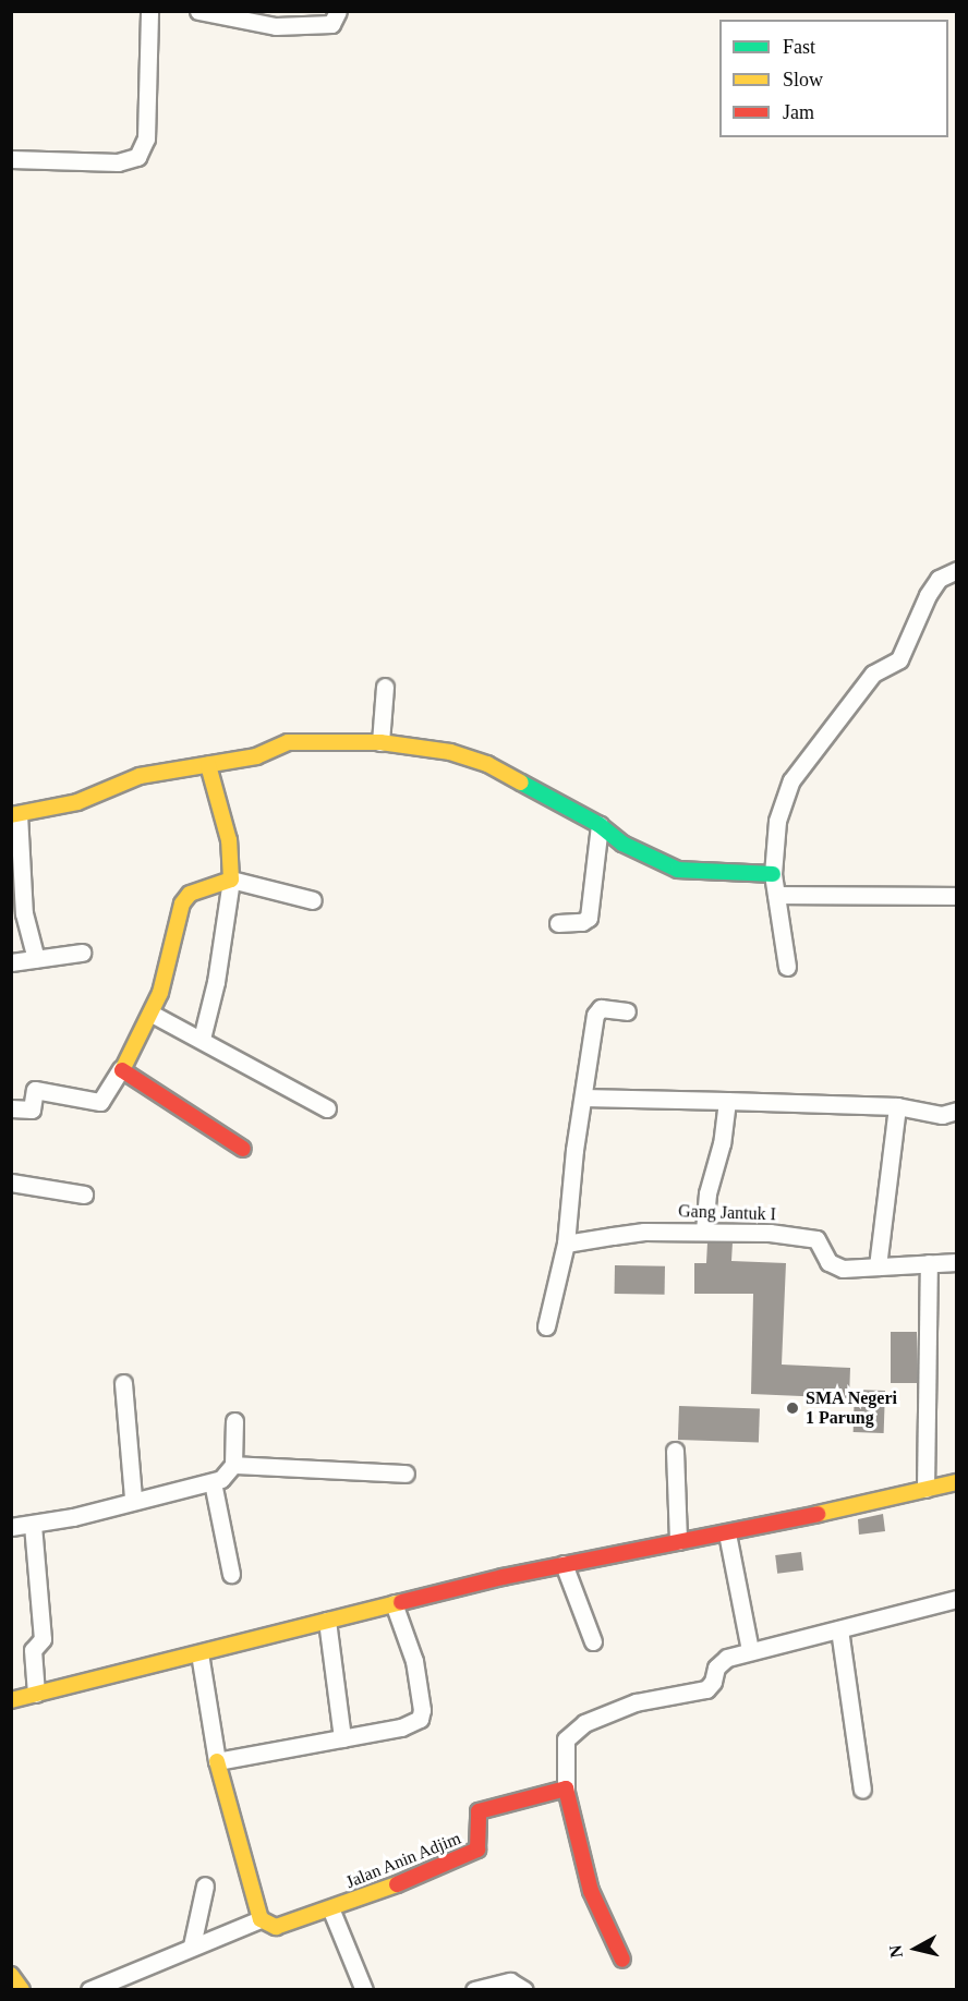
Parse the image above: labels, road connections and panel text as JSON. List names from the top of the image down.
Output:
{
  "streets": {
    "street": ["Gang Jantuk I", "Jalan Anin Adjim"]
  },
  "places": ["SMA Negeri 1 Parung"],
  "legend": ["Fast", "Slow", "Jam"],
  "north": "left"
}
